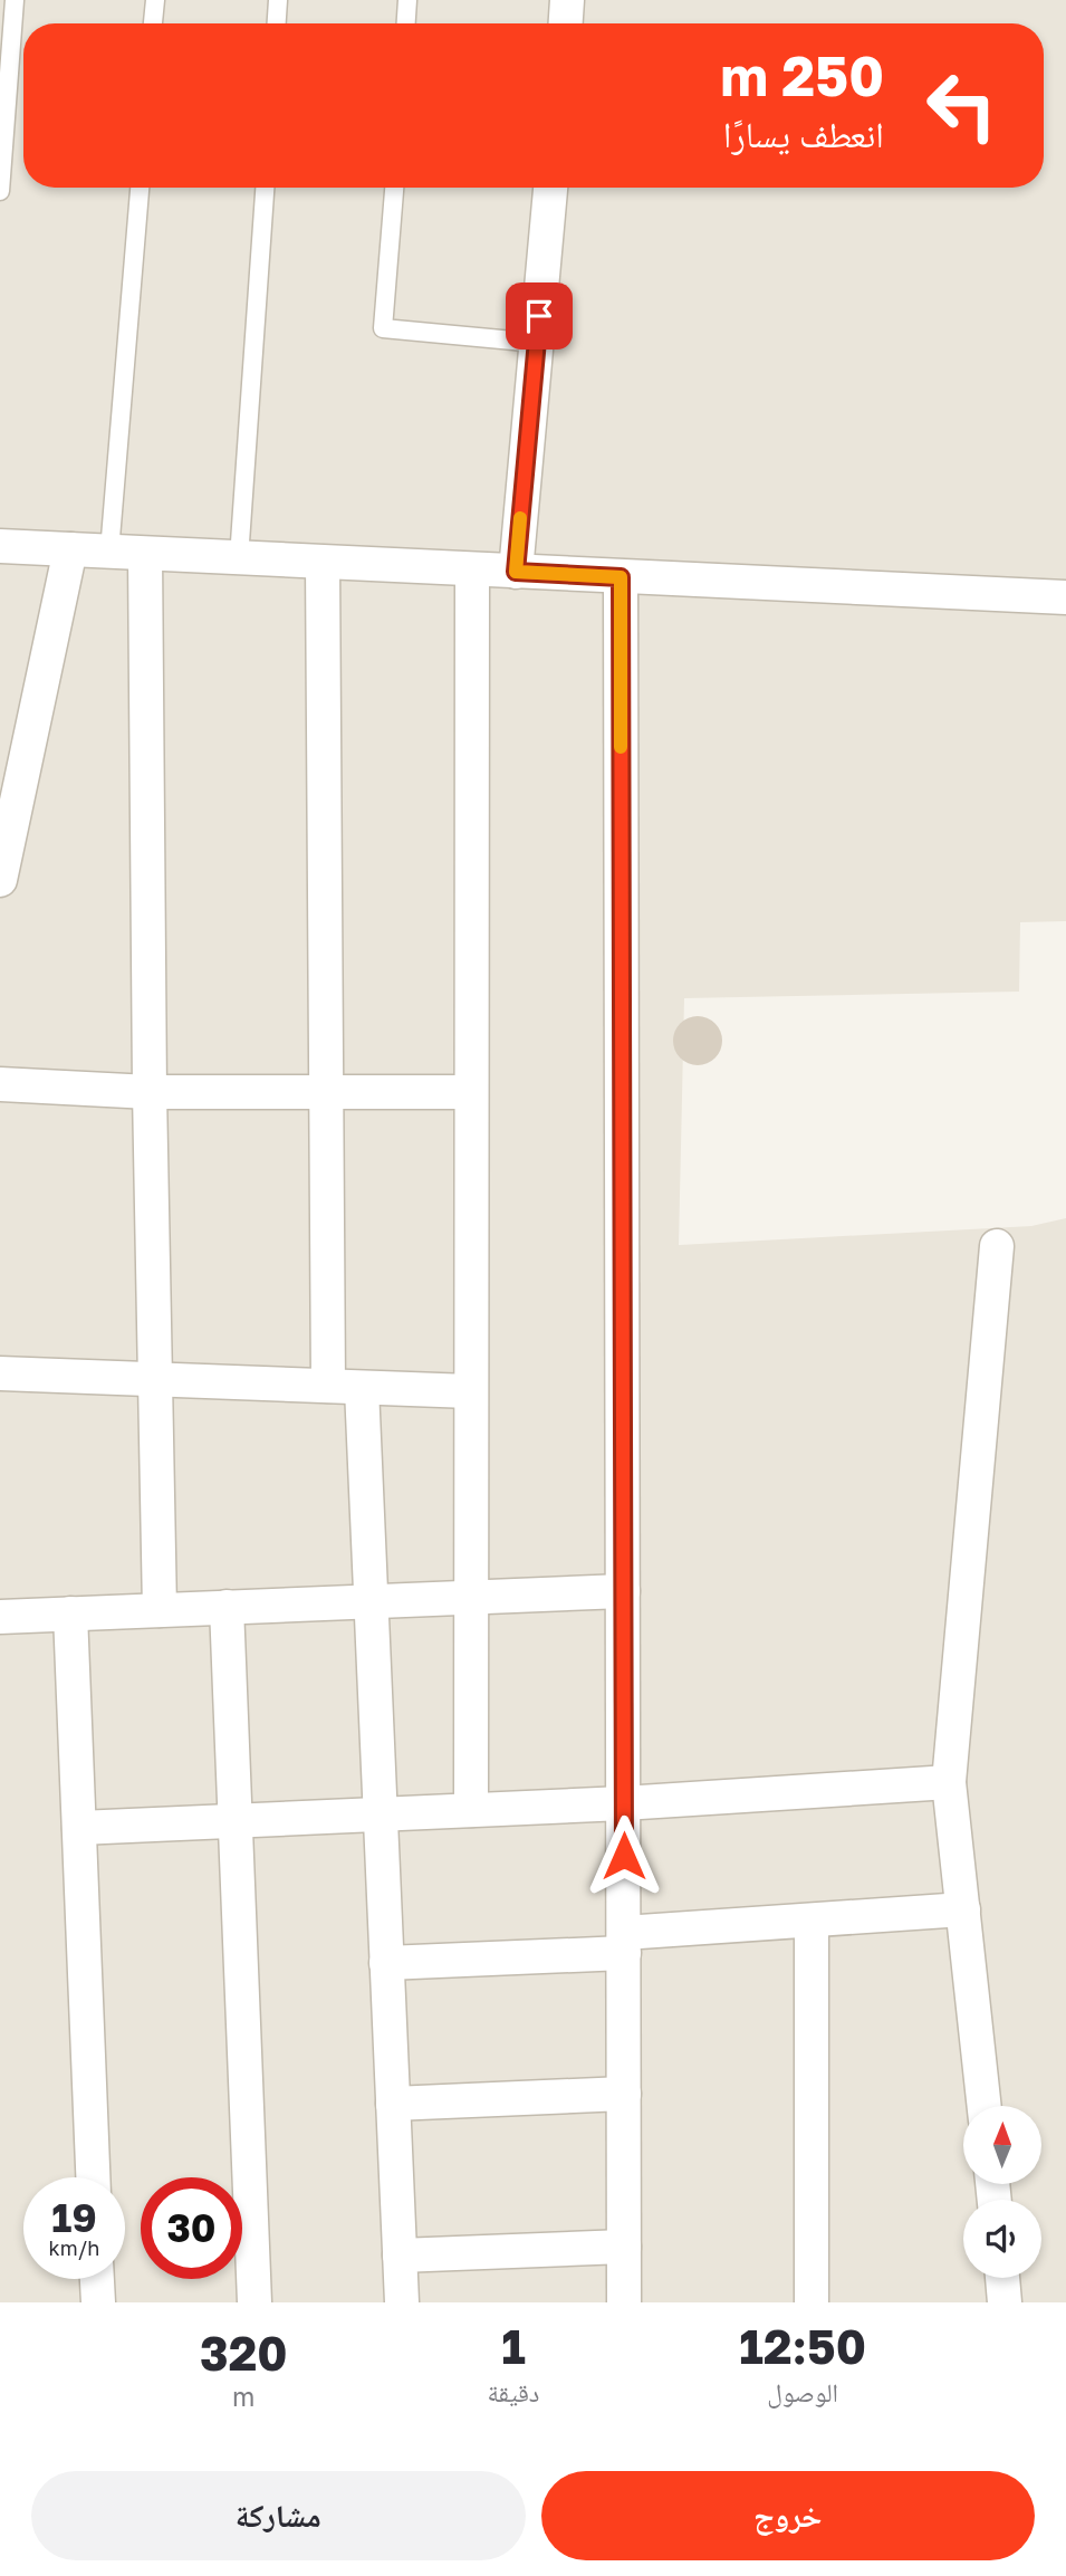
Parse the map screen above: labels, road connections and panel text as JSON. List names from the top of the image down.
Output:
{
  "north": "top",
  "page": {
    "turn": ["250 m", "انعطف يسارًا"],
    "speed": "19 km/h",
    "limit": "30",
    "eta": [
      "12:50",
      "الوصول",
      "1",
      "دقيقة",
      "320",
      "m"
    ],
    "buttons": ["خروج", "مشاركة"]
  }
}
